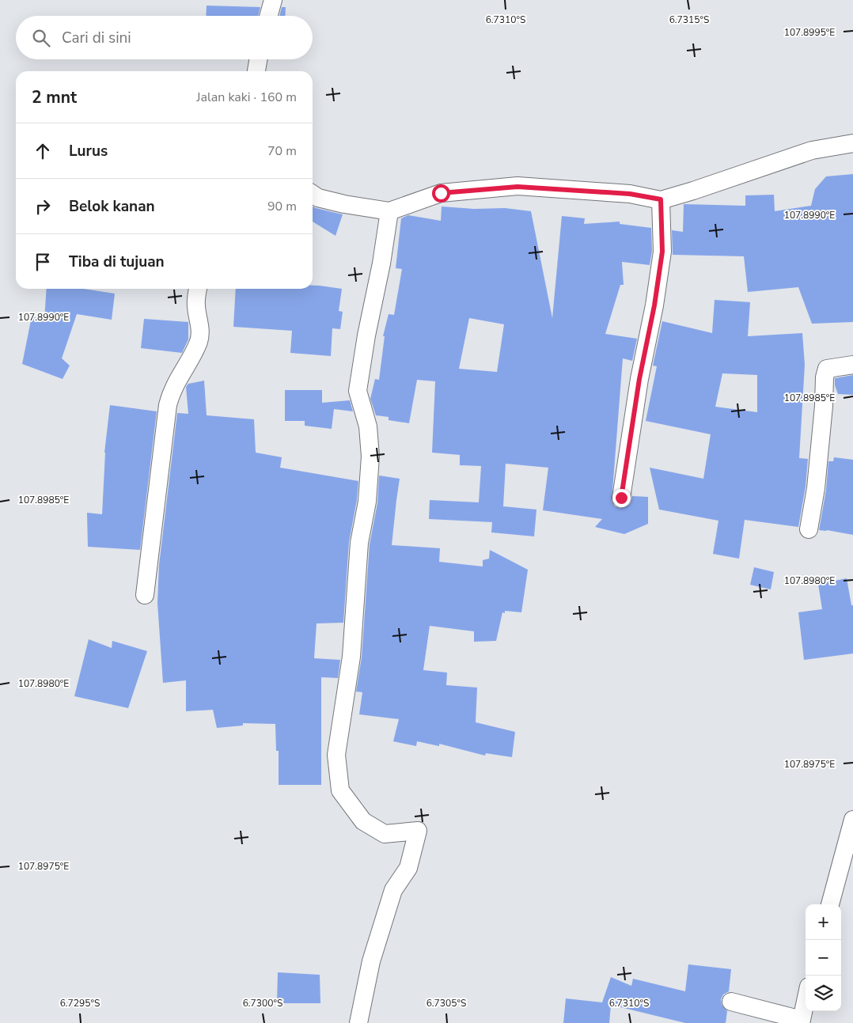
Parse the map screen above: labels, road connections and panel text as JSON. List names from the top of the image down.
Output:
{
  "page": {
    "search": "Cari di sini",
    "heading": ["2 mnt", "Jalan kaki · 160 m"],
    "list": [
      ["Lurus", "70 m"],
      ["Belok kanan", "90 m"],
      "Tiba di tujuan"
    ],
    "map_buttons": ["+", "−"]
  },
  "coordinates": [
    "6.7310°S",
    "6.7315°S",
    "107.8995°E",
    "107.8990°E",
    "107.8985°E",
    "107.8980°E",
    "107.8975°E",
    "6.7295°S",
    "6.7300°S",
    "6.7305°S"
  ]
}
